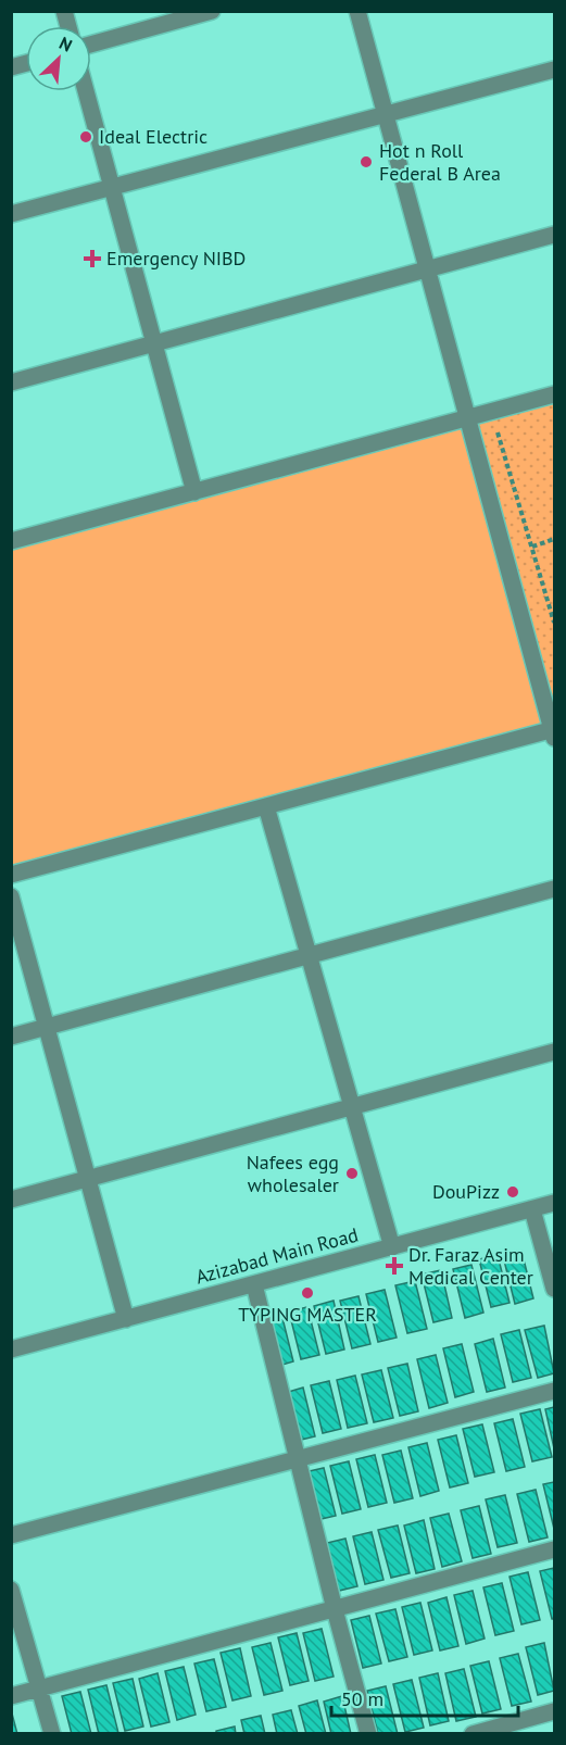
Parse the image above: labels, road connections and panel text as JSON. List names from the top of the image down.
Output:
{
  "streets": {
    "street": ["Azizabad Main Road"]
  },
  "places": {
    "other": [
      "Ideal Electric",
      "Hot n Roll Federal B Area",
      "Nafees egg wholesaler",
      "DouPizz",
      "TYPING MASTER"
    ],
    "health": ["Emergency NIBD", "Dr. Faraz Asim Medical Center"]
  },
  "scale_bar": "50 m",
  "north": "top right"
}
